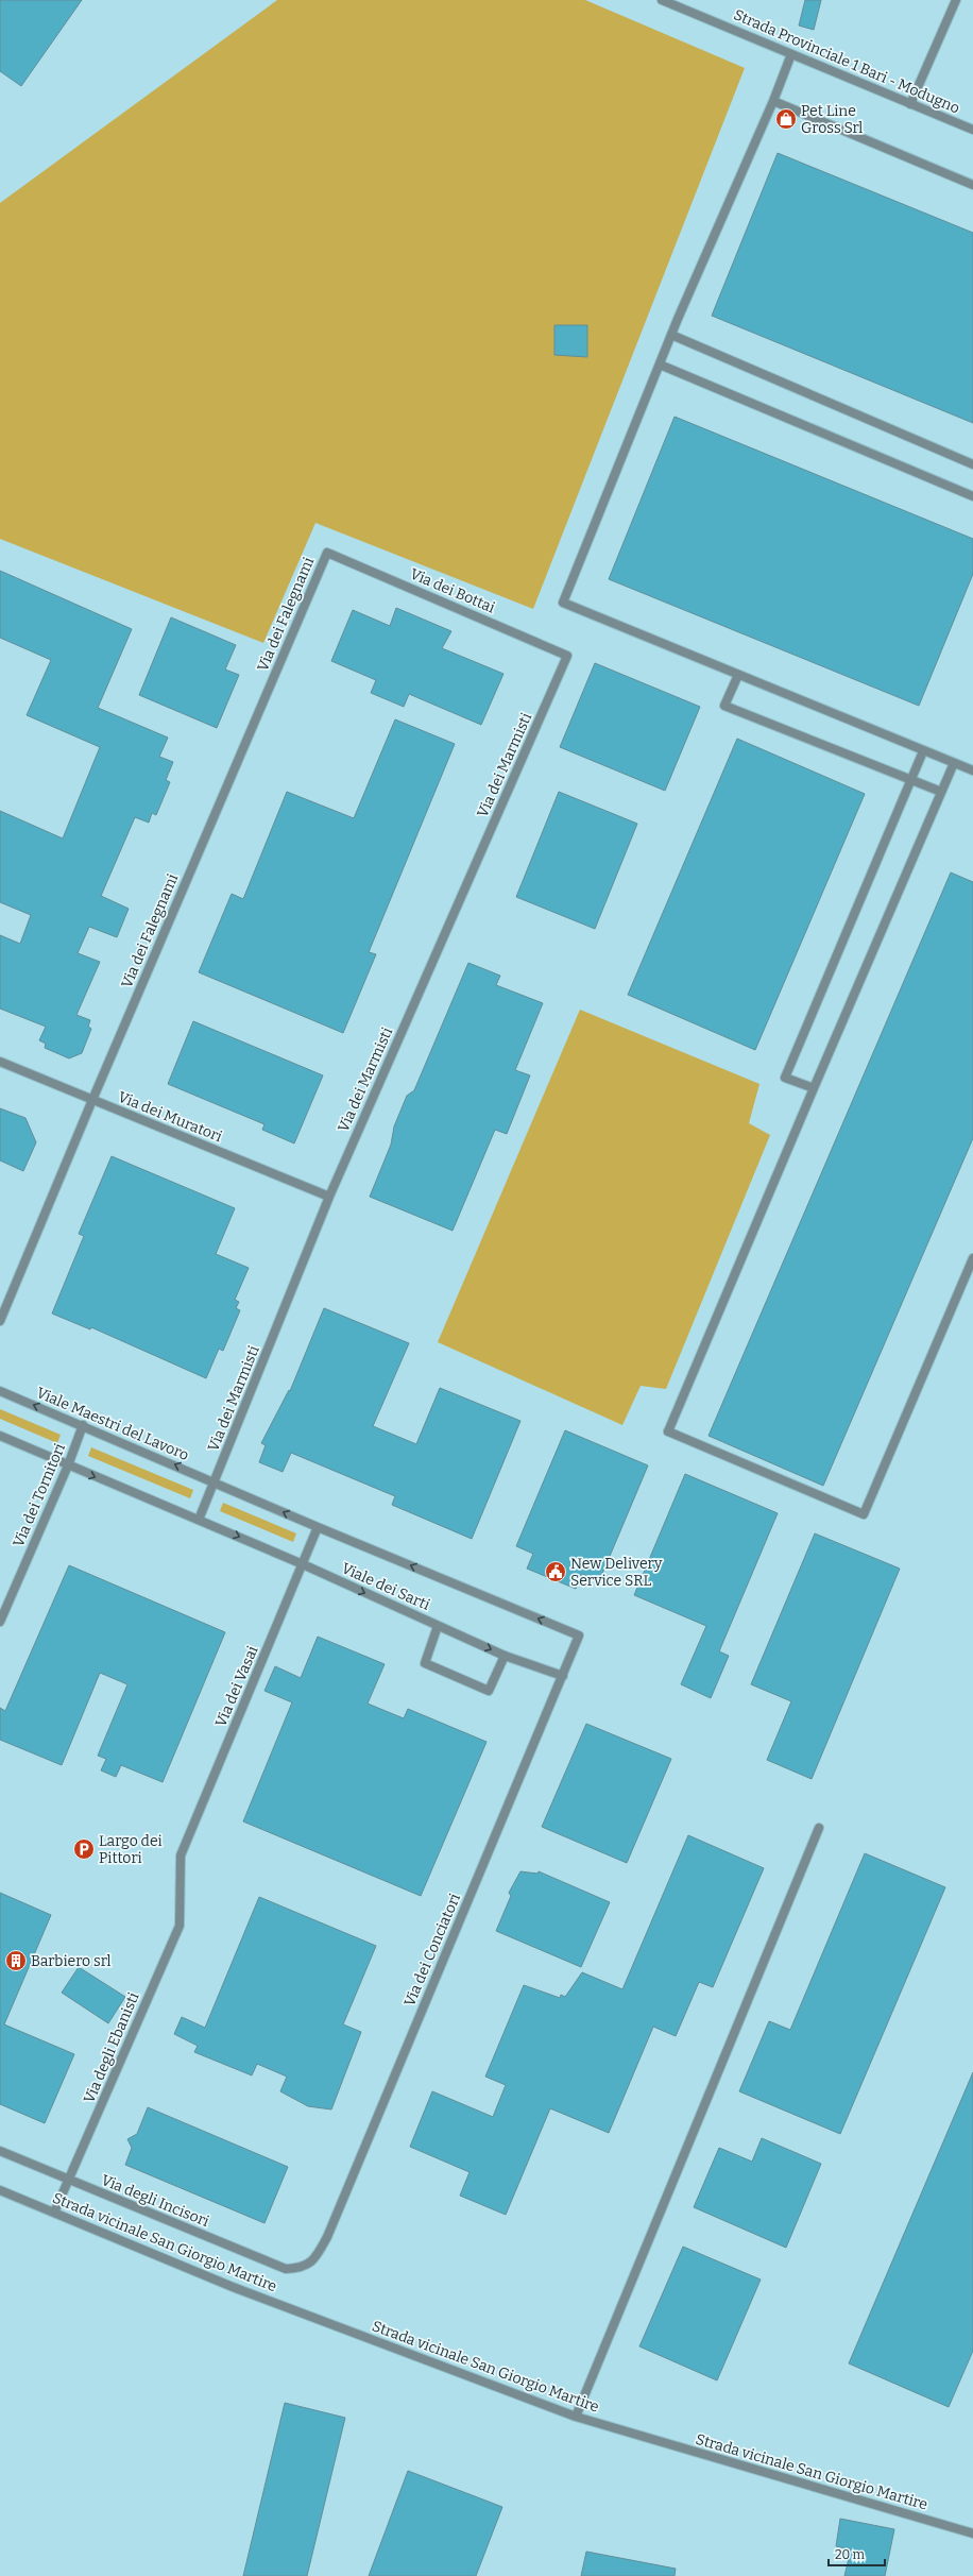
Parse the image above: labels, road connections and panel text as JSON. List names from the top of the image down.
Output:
{
  "streets": {
    "street": [
      "Strada Provinciale 1 Bari - Modugno",
      "Via dei Bottai",
      "Via dei Falegnami",
      "Via dei Marmisti",
      "Via dei Muratori",
      "Viale Maestri del Lavoro",
      "Via dei Tornitori",
      "Viale dei Sarti",
      "Via dei Vasai",
      "Via dei Conciatori",
      "Via degli Ebanisti",
      "Via degli Incisori",
      "Strada vicinale San Giorgio Martire"
    ]
  },
  "crossings": [
    ["Via dei Bottai", "Via dei Falegnami"],
    ["Via dei Bottai", "Via dei Marmisti"],
    ["Via dei Falegnami", "Via dei Muratori"],
    ["Via dei Marmisti", "Via dei Muratori"],
    ["Via dei Marmisti", "Viale Maestri del Lavoro"],
    ["Via dei Marmisti", "Viale dei Sarti"],
    ["Viale Maestri del Lavoro", "Via dei Tornitori"],
    ["Viale Maestri del Lavoro", "Viale dei Sarti"],
    ["Viale dei Sarti", "Via dei Vasai"],
    ["Viale dei Sarti", "Via dei Conciatori"],
    ["Via dei Vasai", "Via degli Ebanisti"],
    ["Via dei Conciatori", "Via degli Incisori"],
    ["Via degli Ebanisti", "Via degli Incisori"],
    ["Via degli Ebanisti", "Strada vicinale San Giorgio Martire"]
  ],
  "places": {
    "shop": ["Pet Line Gross Srl"],
    "public building": ["New Delivery Service SRL"],
    "parking": ["Largo dei Pittori"],
    "building": ["Barbiero srl"]
  },
  "scale_bar": "20 m"
}
